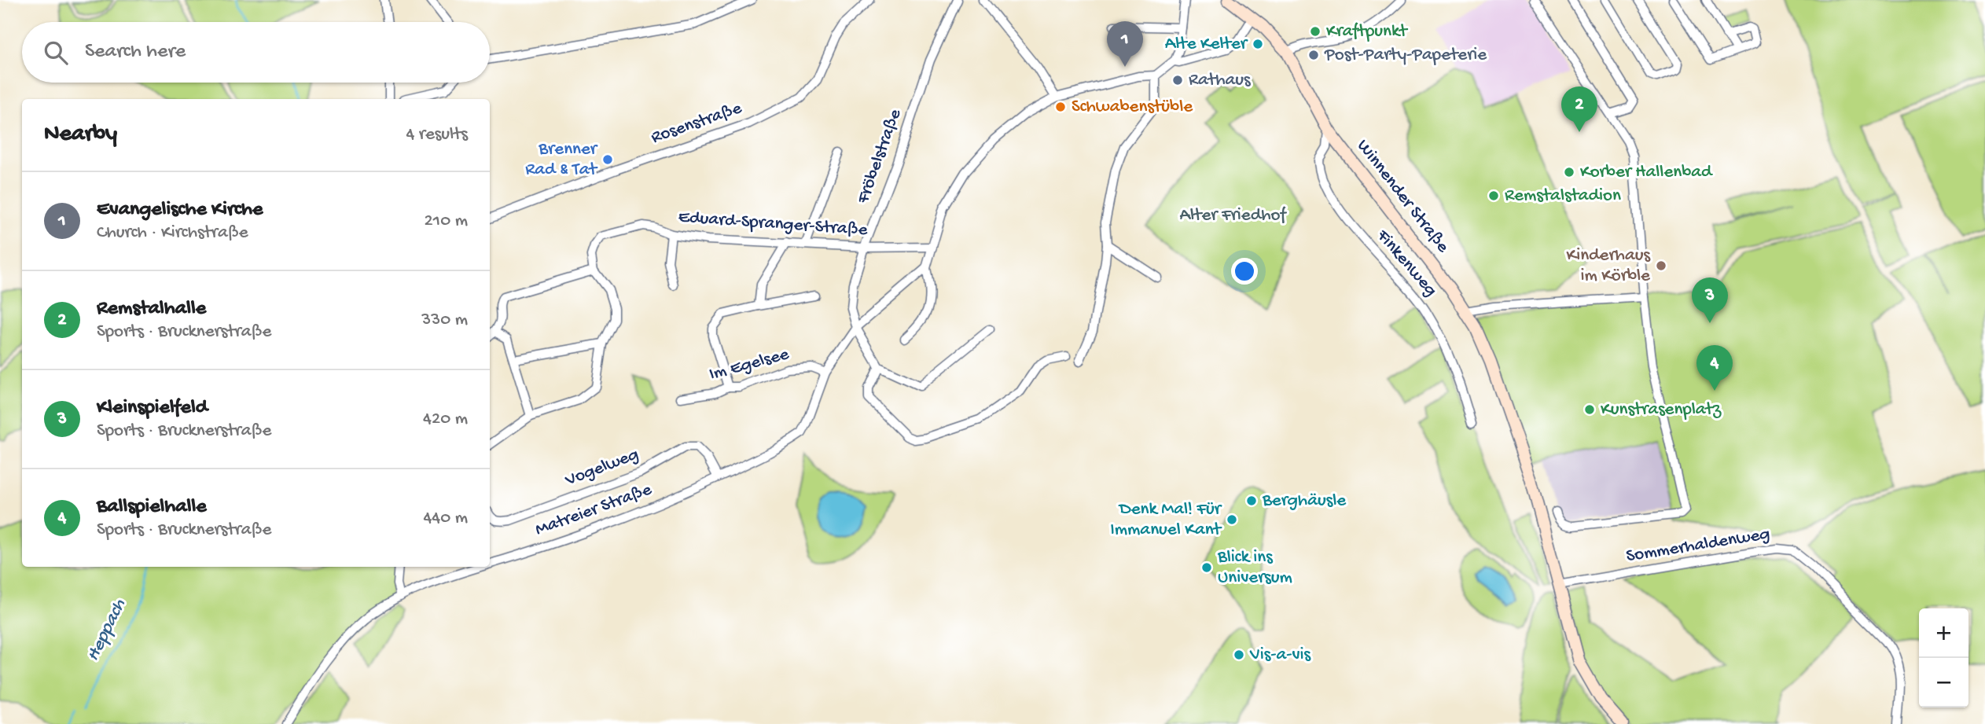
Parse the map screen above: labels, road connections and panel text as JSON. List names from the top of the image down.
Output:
{
  "streets": {
    "street": [
      "Rosenstraße",
      "Fröbelstraße",
      "Winnender Straße",
      "Eduard-Spranger-Straße",
      "Finkenweg",
      "Im Egelsee",
      "Vogelweg",
      "Matreier Straße",
      "Sommerhaldenweg"
    ]
  },
  "crossings": [
    ["Fröbelstraße", "Eduard-Spranger-Straße"],
    ["Winnender Straße", "Finkenweg"],
    ["Winnender Straße", "Sommerhaldenweg"],
    ["Im Egelsee", "Matreier Straße"],
    ["Vogelweg", "Matreier Straße"]
  ],
  "water": ["Heppach"],
  "parks": ["Alter Friedhof"],
  "places": [
    "Kraftpunkt",
    "Alte Kelter",
    "Post-Party-Papeterie",
    "Rathaus",
    "Schwabenstüble",
    "Brenner Rad & Tat",
    "Korber Hallenbad",
    "Remstalstadion",
    "Kinderhaus im Körble",
    "Kunstrasenplatz",
    "Berghäusle",
    "Denk Mal! Für Immanuel Kant",
    "Blick ins Universum",
    "Vis-a-vis"
  ],
  "page": {
    "pins": [
      "1",
      "2",
      "3",
      "4"
    ],
    "search": "Search here",
    "heading": ["Nearby", "4 results"],
    "list": [
      {
        "mark": "1",
        "name": "Evangelische Kirche",
        "note": "Church · Kirchstraße",
        "value": "210 m"
      },
      {
        "mark": "2",
        "name": "Remstalhalle",
        "note": "Sports · Brucknerstraße",
        "value": "330 m"
      },
      {
        "mark": "3",
        "name": "Kleinspielfeld",
        "note": "Sports · Brucknerstraße",
        "value": "420 m"
      },
      {
        "mark": "4",
        "name": "Ballspielhalle",
        "note": "Sports · Brucknerstraße",
        "value": "440 m"
      }
    ],
    "map_buttons": ["+", "−"]
  }
}
